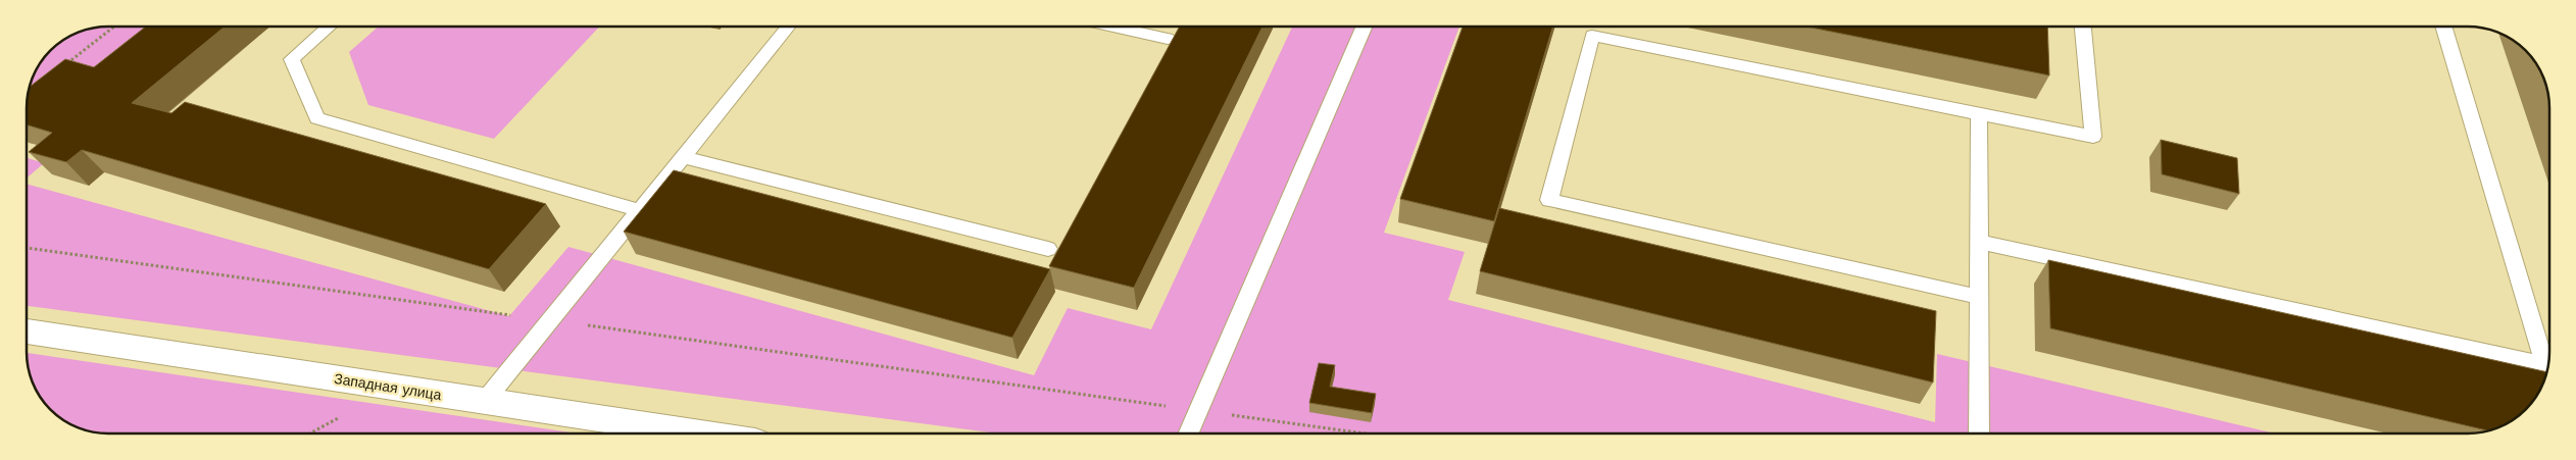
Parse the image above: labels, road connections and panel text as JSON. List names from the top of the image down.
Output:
{
  "streets": {
    "street": ["Западная улица"]
  }
}
